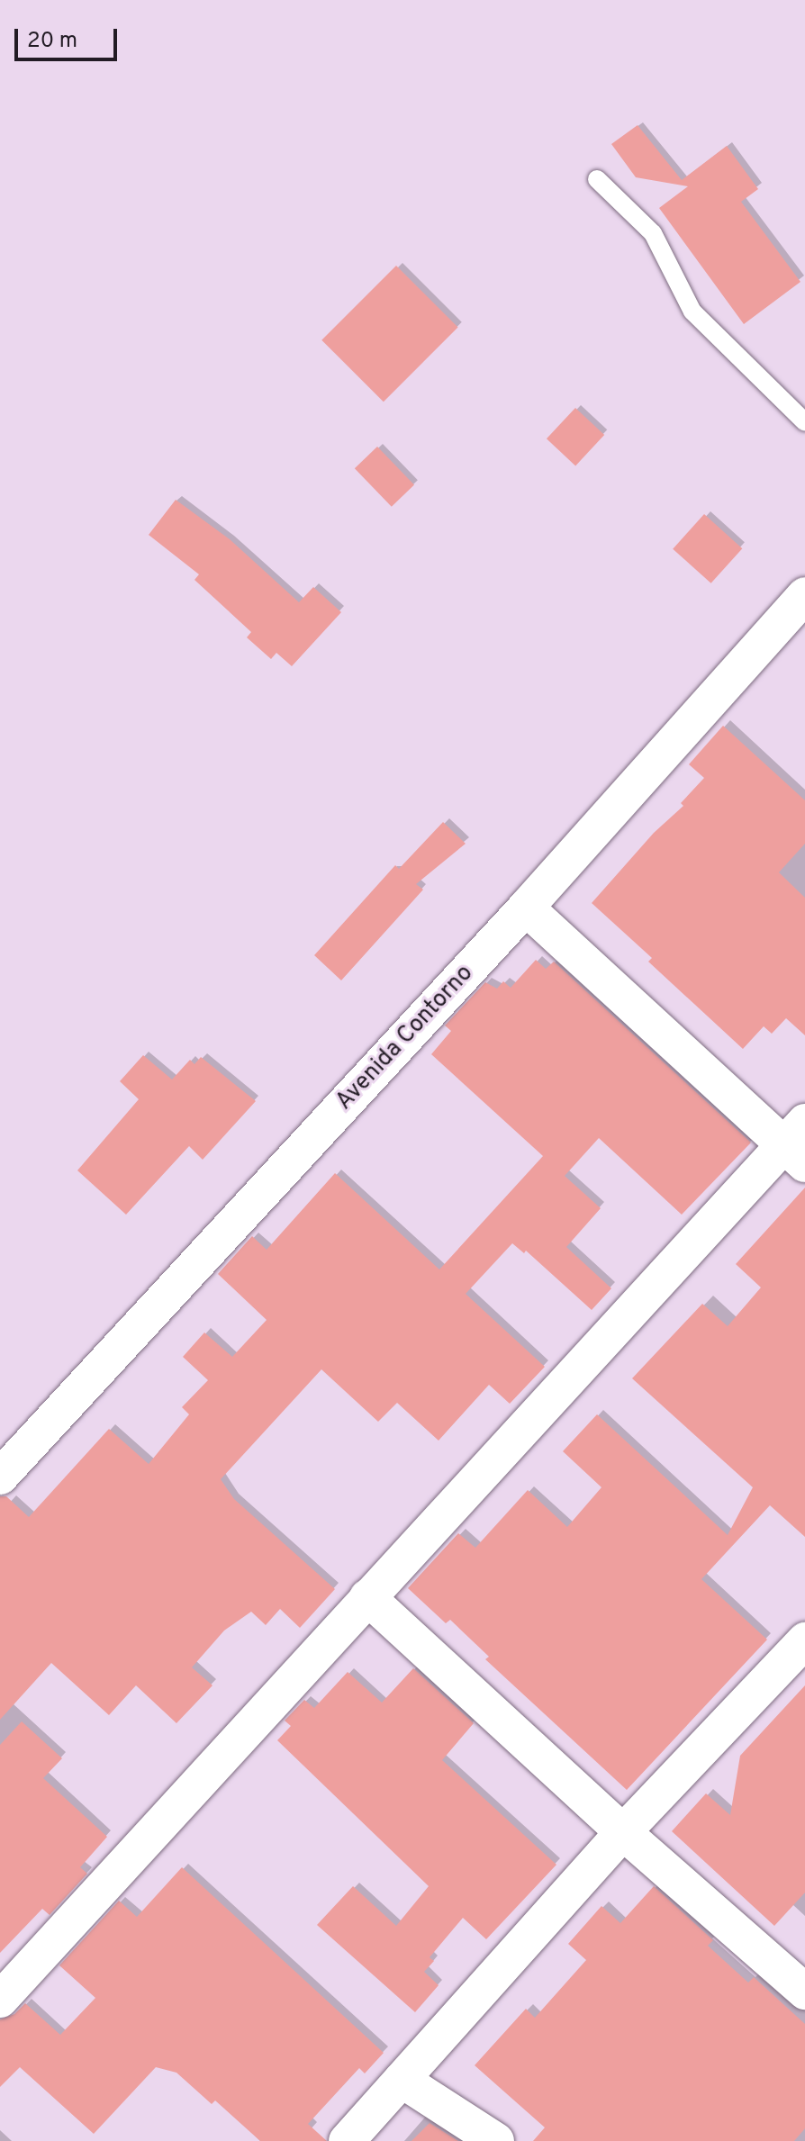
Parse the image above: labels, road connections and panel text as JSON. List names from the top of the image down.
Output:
{
  "streets": {
    "street": ["Avenida Contorno"]
  },
  "scale_bar": "20 m"
}
